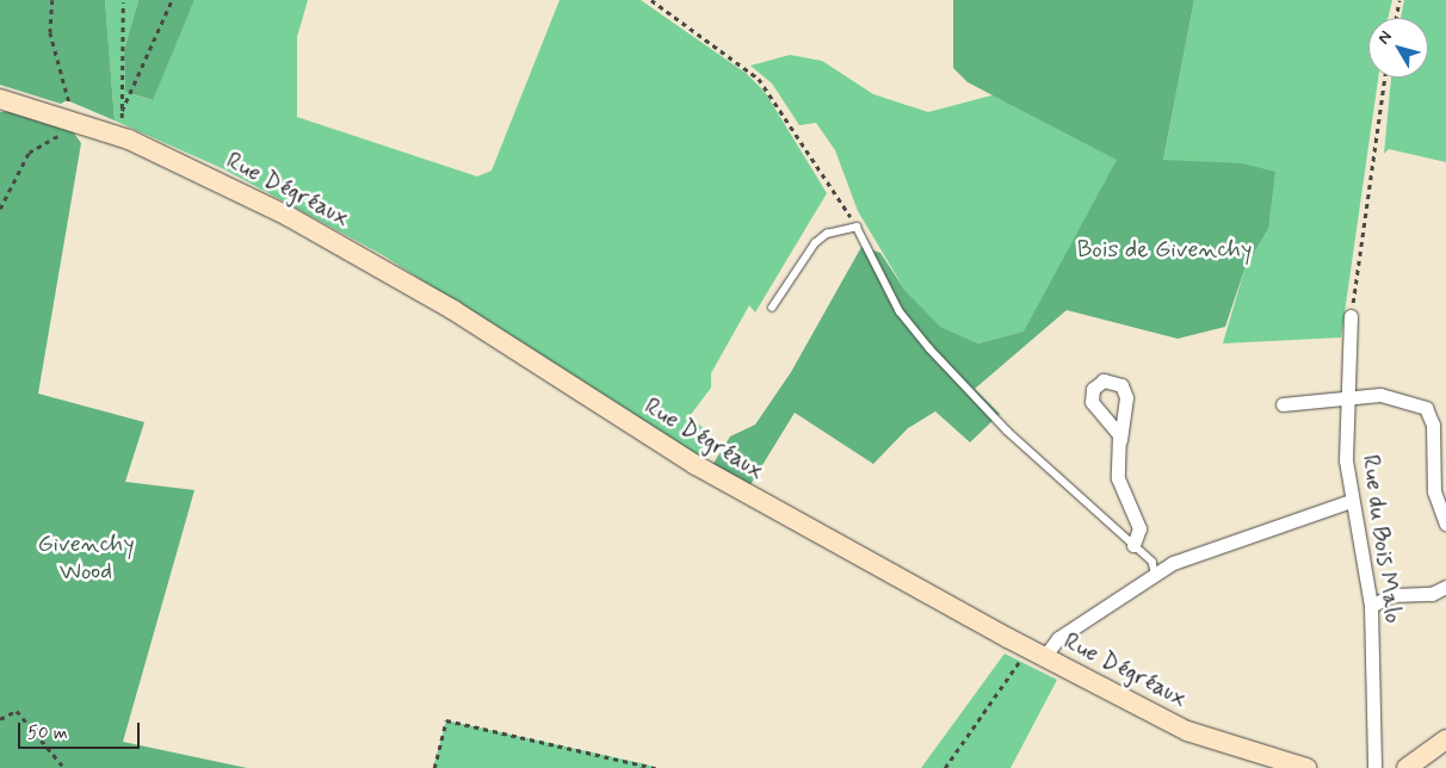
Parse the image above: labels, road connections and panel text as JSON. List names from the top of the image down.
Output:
{
  "streets": {
    "main road": ["Rue Dégréaux"],
    "street": ["Rue du Bois Malo"]
  },
  "parks": ["Bois de Givenchy", "Givenchy Wood"],
  "scale_bar": "50 m",
  "north": "top left"
}
